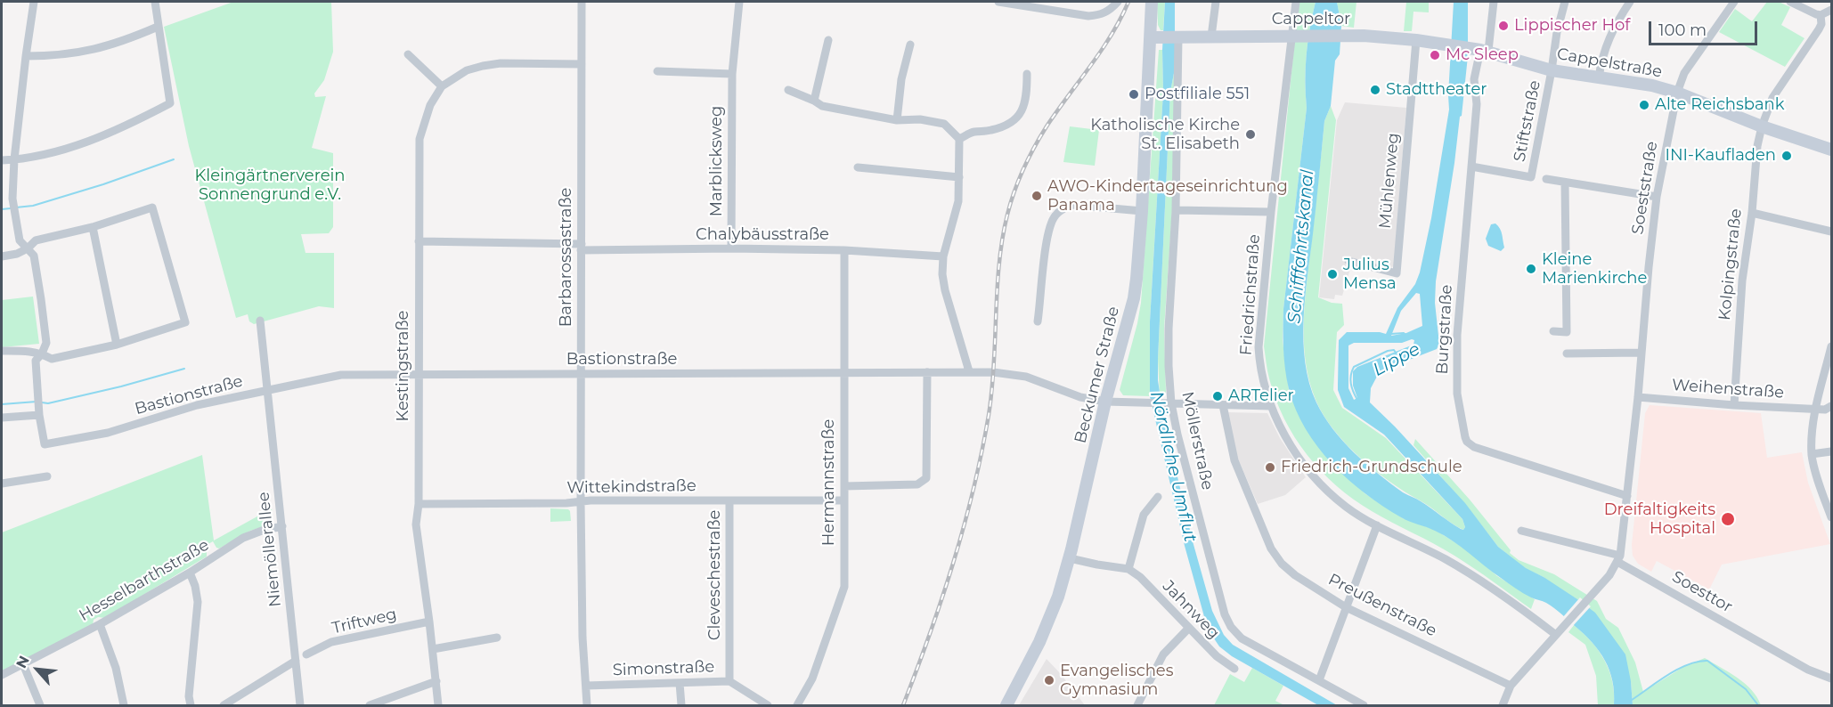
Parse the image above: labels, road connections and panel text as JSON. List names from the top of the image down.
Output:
{
  "streets": {
    "main road": ["Cappeltor", "Cappelstraße", "Beckumer Straße"],
    "street": [
      "Stiftstraße",
      "Marblicksweg",
      "Mühlenweg",
      "Soeststraße",
      "Chalybäusstraße",
      "Barbarossastraße",
      "Kolpingstraße",
      "Friedrichstraße",
      "Burgstraße",
      "Bastionstraße",
      "Kestingstraße",
      "Weihenstraße",
      "Möllerstraße",
      "Hermannstraße",
      "Wittekindstraße",
      "Niemöllerallee",
      "Cleveschestraße",
      "Hesselbarthstraße",
      "Soesttor",
      "Preußenstraße",
      "Jahnweg",
      "Triftweg",
      "Simonstraße"
    ]
  },
  "crossings": [
    ["Cappeltor", "Cappelstraße"],
    ["Cappeltor", "Mühlenweg"],
    ["Cappeltor", "Friedrichstraße"],
    ["Cappeltor", "Burgstraße"],
    ["Cappeltor", "Beckumer Straße"],
    ["Cappeltor", "Möllerstraße"],
    ["Cappelstraße", "Stiftstraße"],
    ["Cappelstraße", "Soeststraße"],
    ["Cappelstraße", "Kolpingstraße"],
    ["Cappelstraße", "Burgstraße"],
    ["Stiftstraße", "Burgstraße"],
    ["Marblicksweg", "Chalybäusstraße"],
    ["Soeststraße", "Burgstraße"],
    ["Soeststraße", "Weihenstraße"],
    ["Chalybäusstraße", "Barbarossastraße"],
    ["Chalybäusstraße", "Kestingstraße"],
    ["Chalybäusstraße", "Hermannstraße"],
    ["Barbarossastraße", "Bastionstraße"],
    ["Barbarossastraße", "Kestingstraße"],
    ["Barbarossastraße", "Wittekindstraße"],
    ["Barbarossastraße", "Simonstraße"],
    ["Kolpingstraße", "Weihenstraße"],
    ["Friedrichstraße", "Bastionstraße"],
    ["Bastionstraße", "Kestingstraße"],
    ["Bastionstraße", "Beckumer Straße"],
    ["Bastionstraße", "Möllerstraße"],
    ["Bastionstraße", "Hermannstraße"],
    ["Bastionstraße", "Niemöllerallee"],
    ["Bastionstraße", "Preußenstraße"],
    ["Kestingstraße", "Wittekindstraße"],
    ["Kestingstraße", "Triftweg"],
    ["Hermannstraße", "Wittekindstraße"],
    ["Wittekindstraße", "Cleveschestraße"],
    ["Niemöllerallee", "Hesselbarthstraße"],
    ["Cleveschestraße", "Simonstraße"]
  ],
  "water": ["Schifffahrtskanal", "Lippe", "Nördliche Umflut"],
  "parks": ["Kleingärtnerverein Sonnengrund e.V."],
  "places": [
    "Lippischer Hof",
    "Mc Sleep",
    "Stadttheater",
    "Postfiliale 551",
    "Alte Reichsbank",
    "Katholische Kirche St. Elisabeth",
    "INI-Kaufladen",
    "AWO-Kindertageseinrichtung Panama",
    "Kleine Marienkirche",
    "Julius Mensa",
    "ARTelier",
    "Friedrich-Grundschule",
    "Dreifaltigkeits Hospital",
    "Evangelisches Gymnasium"
  ],
  "scale_bar": "100 m",
  "north": "top left"
}
